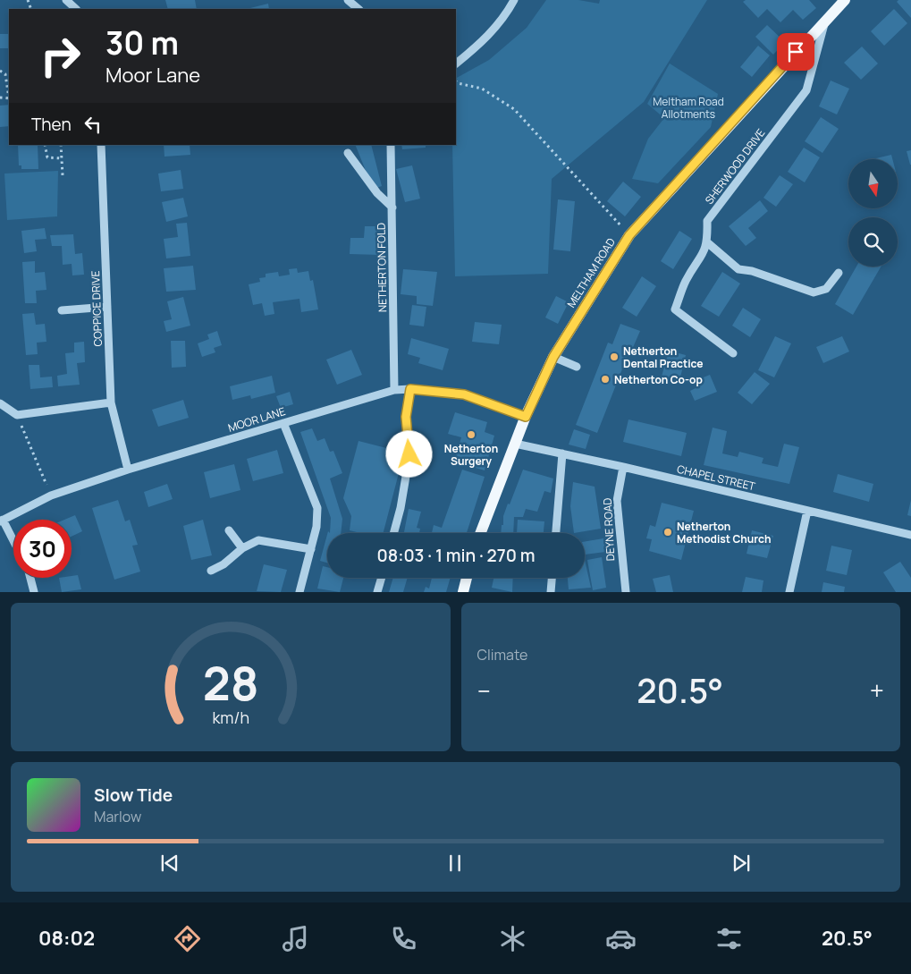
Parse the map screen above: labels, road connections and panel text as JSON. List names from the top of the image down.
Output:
{
  "streets": {
    "main road": ["MELTHAM ROAD"],
    "street": [
      "SHERWOOD DRIVE",
      "NETHERTON FOLD",
      "COPPICE DRIVE",
      "MOOR LANE",
      "CHAPEL STREET",
      "DEYNE ROAD"
    ]
  },
  "crossings": [
    ["SHERWOOD DRIVE", "MELTHAM ROAD"],
    ["NETHERTON FOLD", "MOOR LANE"],
    ["MELTHAM ROAD", "MOOR LANE"],
    ["MELTHAM ROAD", "CHAPEL STREET"],
    ["COPPICE DRIVE", "MOOR LANE"],
    ["CHAPEL STREET", "DEYNE ROAD"]
  ],
  "parks": ["Meltham Road Allotments"],
  "places": [
    "Netherton Dental Practice",
    "Netherton Co-op",
    "Netherton Surgery",
    "Netherton Methodist Church"
  ],
  "north": "bottom",
  "page": {
    "turn": ["30 m", "Moor Lane"],
    "then": "Then",
    "limit": "30",
    "trip": "08:03 · 1 min · 270 m",
    "tile": "Climate",
    "heat": ["−", "20.5°", "+"],
    "song": ["Slow Tide", "Marlow"],
    "tabs": ["08:02", "20.5°"],
    "gauge": ["28", "km/h"]
  }
}
